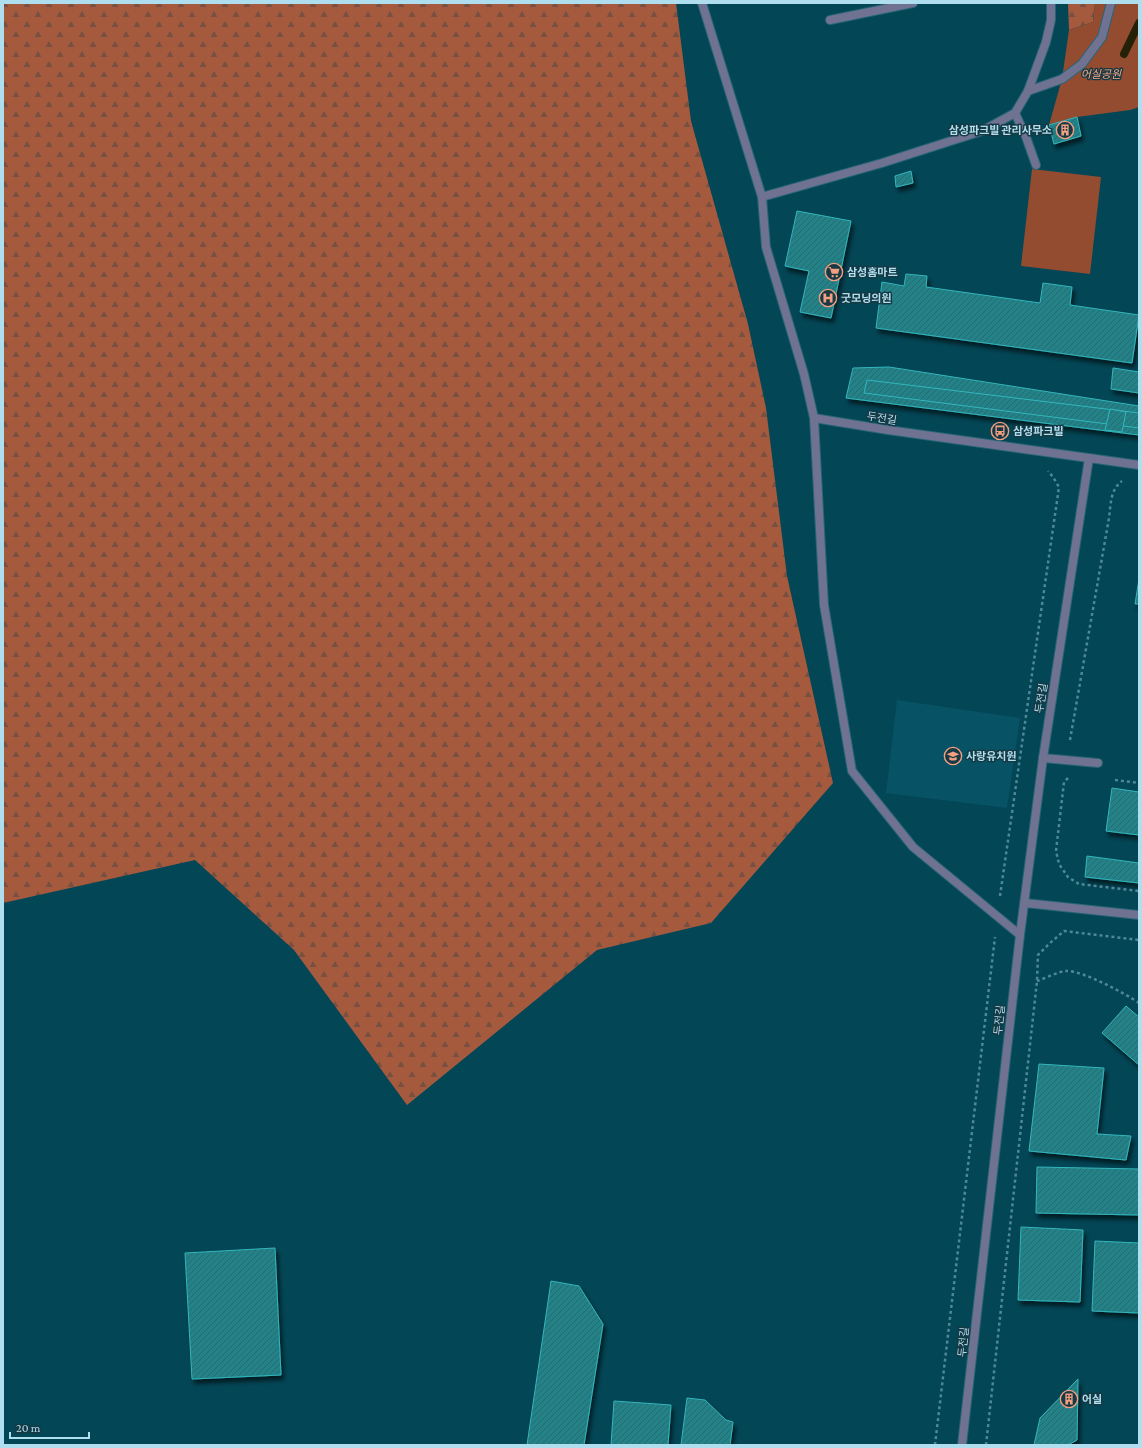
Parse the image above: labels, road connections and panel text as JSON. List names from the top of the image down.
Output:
{
  "streets": {
    "street": ["두전길"]
  },
  "parks": ["어실공원"],
  "places": {
    "building": ["삼성파크빌 관리사무소", "어실"],
    "supermarket": ["삼성홈마트"],
    "hospital": ["굿모닝의원"],
    "bus stop": ["삼성파크빌"],
    "school or university": ["사랑유치원"]
  },
  "scale_bar": "20 m"
}
